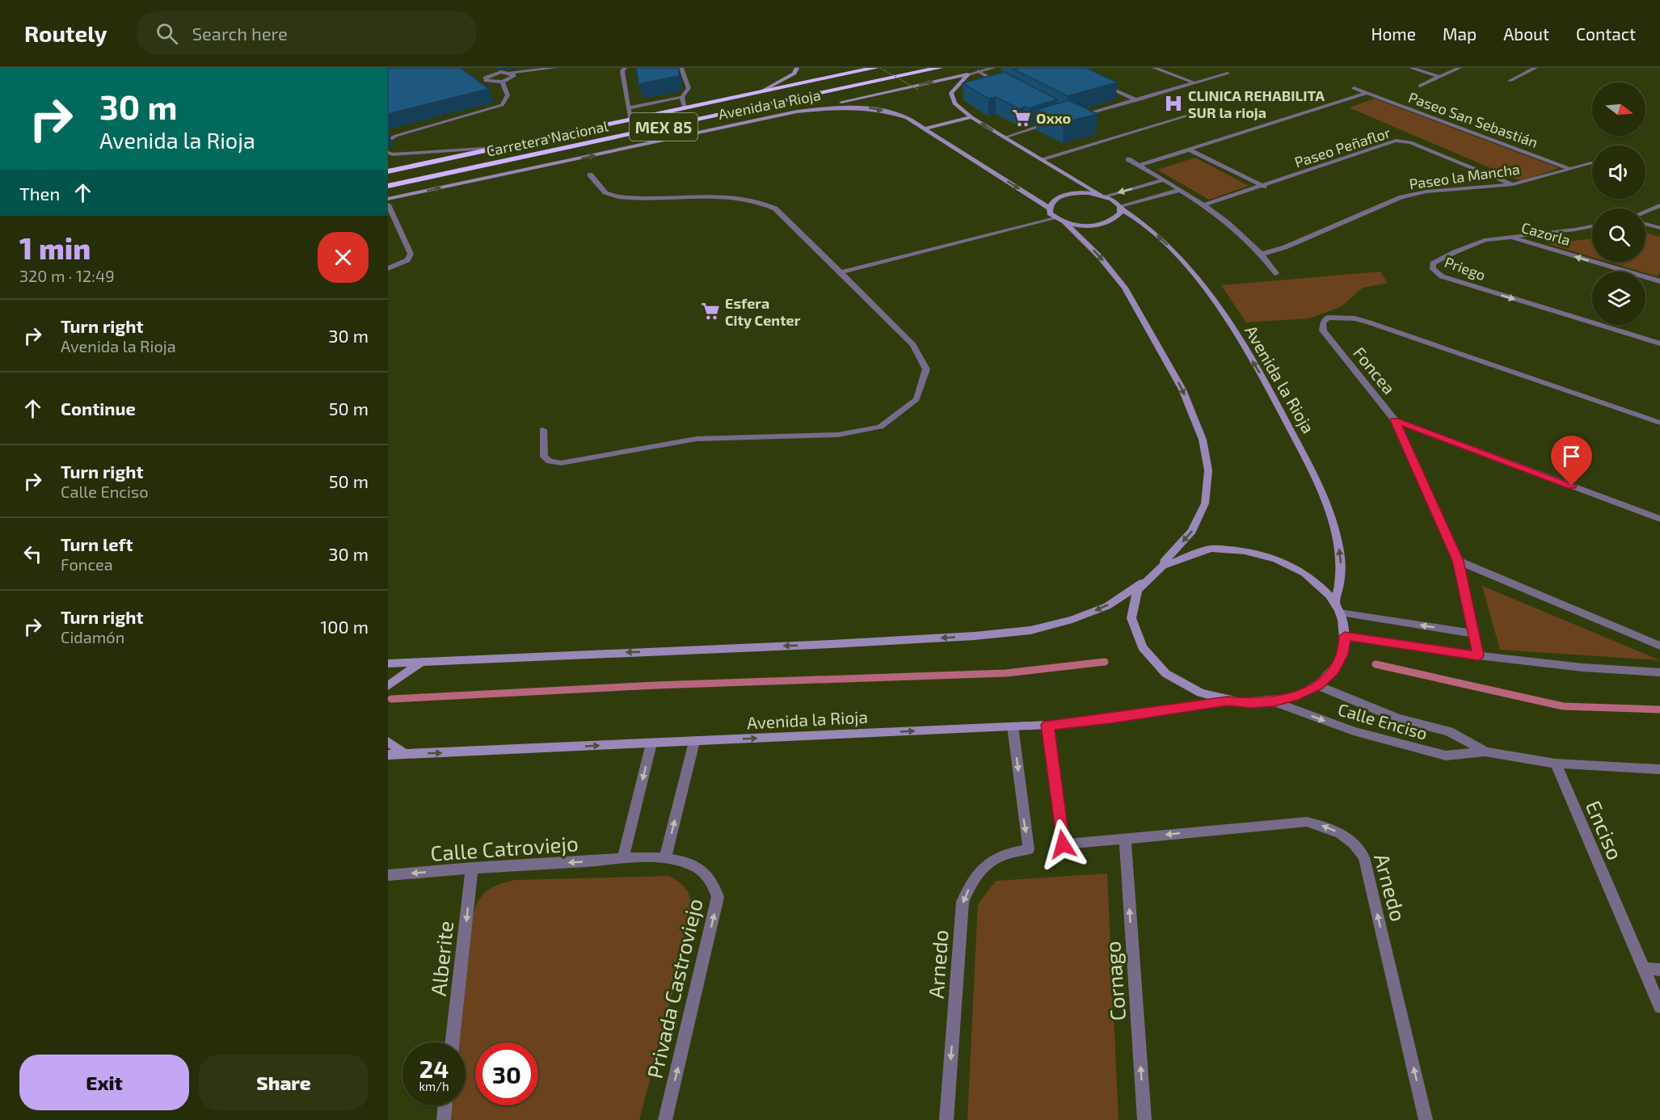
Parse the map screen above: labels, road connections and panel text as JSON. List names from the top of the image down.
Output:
{
  "streets": {
    "highway": ["MEX 85", "Carretera Nacional"],
    "street": [
      "Avenida la Rioja",
      "Paseo San Sebastián",
      "Paseo Peñaflor",
      "Paseo la Mancha",
      "Cazorla",
      "Priego",
      "Foncea",
      "Calle Enciso",
      "Enciso",
      "Calle Catroviejo",
      "Arnedo",
      "Alberite",
      "Cornago",
      "Privada Castroviejo"
    ]
  },
  "crossings": [
    ["Avenida la Rioja", "Arnedo"],
    ["Paseo San Sebastián", "Paseo la Mancha"],
    ["Paseo Peñaflor", "Paseo la Mancha"],
    ["Cazorla", "Priego"],
    ["Calle Enciso", "Enciso"],
    ["Calle Catroviejo", "Alberite"],
    ["Calle Catroviejo", "Privada Castroviejo"],
    ["Arnedo", "Cornago"]
  ],
  "one_way": [
    "Cazorla",
    "Calle Catroviejo",
    "Alberite",
    "Cornago",
    "Privada Castroviejo"
  ],
  "places": {
    "hospital": ["CLINICA REHABILITA SUR la rioja"],
    "supermarket": ["Oxxo", "Esfera City Center"]
  },
  "north": "right",
  "page": {
    "header": "Routely",
    "search": "Search here",
    "nav": [
      "Home",
      "Map",
      "About",
      "Contact"
    ],
    "turn": ["30 m", "Avenida la Rioja"],
    "then": "Then",
    "heading": ["1 min", "320 m · 12:49"],
    "list": [
      {
        "name": "Turn right",
        "note": "Avenida la Rioja",
        "value": "30 m"
      },
      {
        "name": "Continue",
        "value": "50 m"
      },
      {
        "name": "Turn right",
        "note": "Calle Enciso",
        "value": "50 m"
      },
      {
        "name": "Turn left",
        "note": "Foncea",
        "value": "30 m"
      },
      {
        "name": "Turn right",
        "note": "Cidamón",
        "value": "100 m"
      }
    ],
    "speed": "24 km/h",
    "limit": "30",
    "buttons": ["Exit", "Share"]
  }
}
